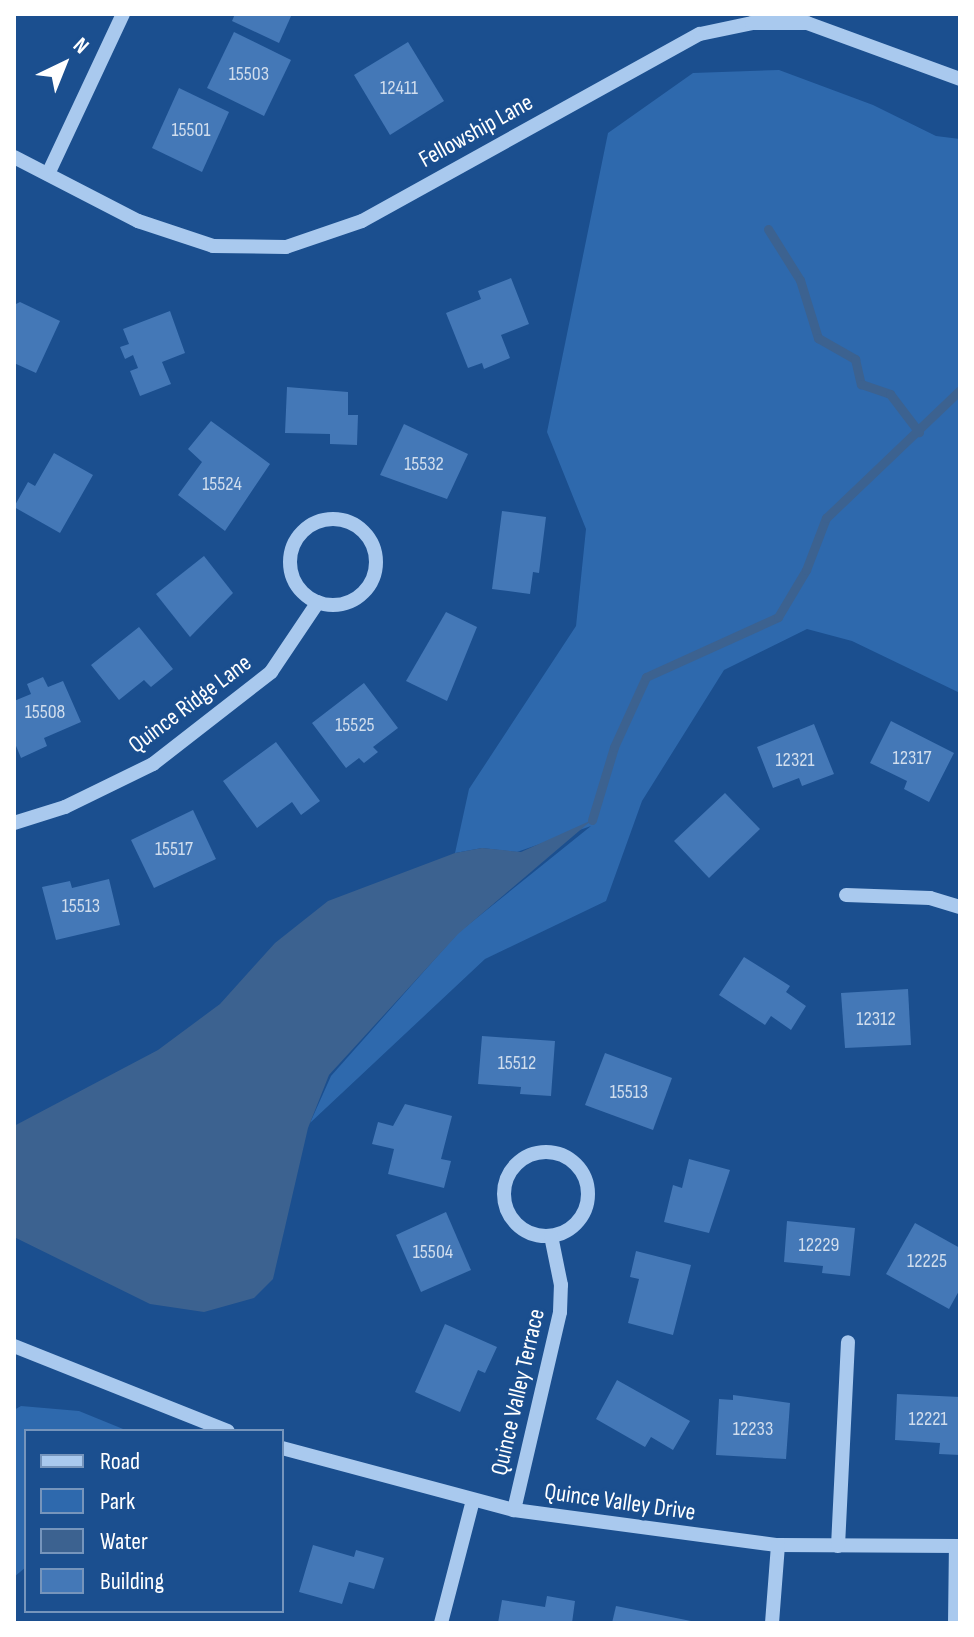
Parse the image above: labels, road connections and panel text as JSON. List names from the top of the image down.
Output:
{
  "streets": {
    "street": [
      "Fellowship Lane",
      "Quince Ridge Lane",
      "Quince Valley Terrace",
      "Quince Valley Drive"
    ]
  },
  "crossings": [
    ["Quince Valley Terrace", "Quince Valley Drive"]
  ],
  "house_numbers": [
    "15503",
    "12411",
    "15501",
    "15532",
    "15524",
    "15508",
    "15525",
    "12317",
    "12321",
    "15517",
    "15513",
    "12312",
    "15512",
    "15513",
    "12229",
    "15504",
    "12225",
    "12221",
    "12233"
  ],
  "legend": [
    "Road",
    "Park",
    "Water",
    "Building"
  ],
  "north": "top right"
}
